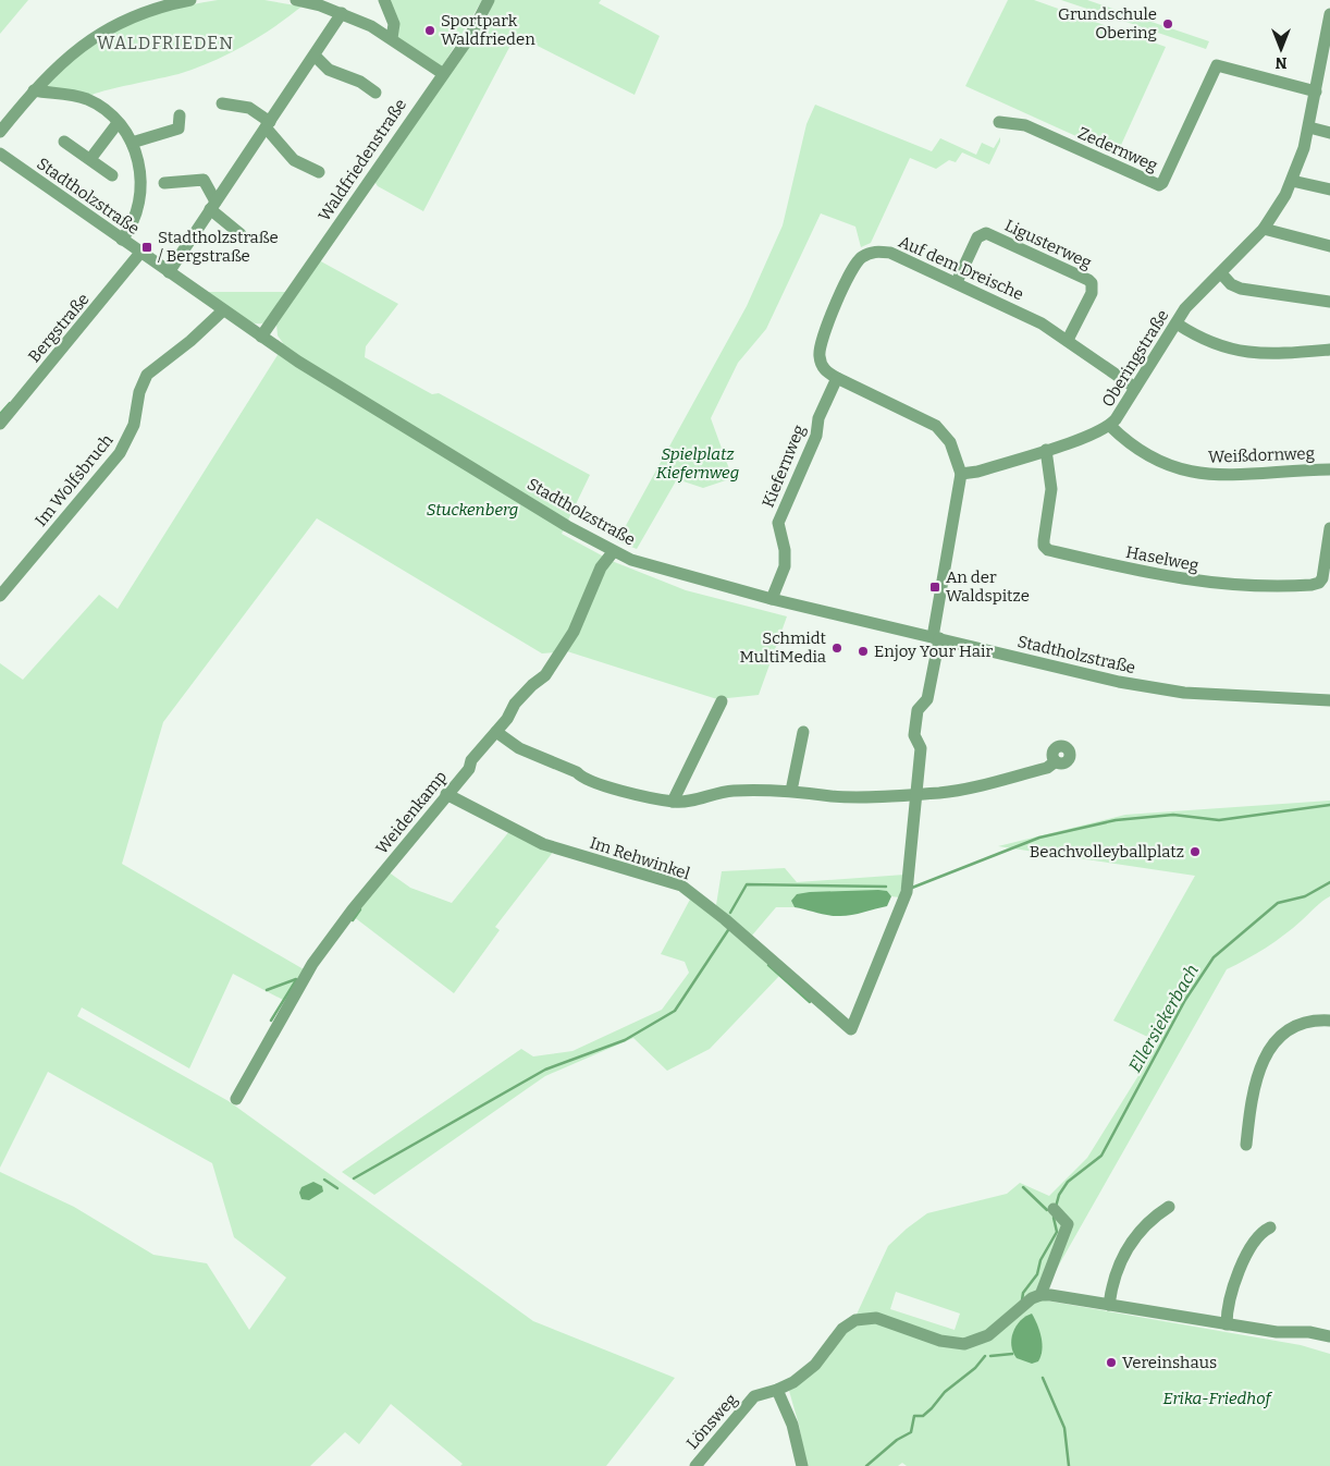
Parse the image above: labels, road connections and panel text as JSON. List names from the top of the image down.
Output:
{
  "streets": {
    "street": [
      "Zedernweg",
      "Waldfriedenstraße",
      "Stadtholzstraße",
      "Ligusterweg",
      "Auf dem Dreische",
      "Bergstraße",
      "Oberingstraße",
      "Weißdornweg",
      "Kiefernweg",
      "Im Wolfsbruch",
      "Haselweg",
      "Weidenkamp",
      "Im Rehwinkel",
      "Lönsweg"
    ]
  },
  "crossings": [
    ["Zedernweg", "Oberingstraße"],
    ["Waldfriedenstraße", "Stadtholzstraße"],
    ["Stadtholzstraße", "Bergstraße"],
    ["Stadtholzstraße", "Kiefernweg"],
    ["Stadtholzstraße", "Im Wolfsbruch"],
    ["Stadtholzstraße", "Weidenkamp"],
    ["Ligusterweg", "Auf dem Dreische"],
    ["Auf dem Dreische", "Oberingstraße"],
    ["Auf dem Dreische", "Kiefernweg"],
    ["Oberingstraße", "Weißdornweg"],
    ["Oberingstraße", "Haselweg"],
    ["Weidenkamp", "Im Rehwinkel"]
  ],
  "districts": ["WALDFRIEDEN"],
  "water": ["Ellersiekerbach"],
  "parks": ["Spielplatz Kiefernweg", "Stuckenberg", "Erika-Friedhof"],
  "places": {
    "other": [
      "Grundschule Obering",
      "Sportpark Waldfrieden",
      "Schmidt MultiMedia",
      "Enjoy Your Hair",
      "Beachvolleyballplatz",
      "Vereinshaus"
    ],
    "transit": ["Stadtholzstraße / Bergstraße", "An der Waldspitze"]
  },
  "north": "bottom"
}
